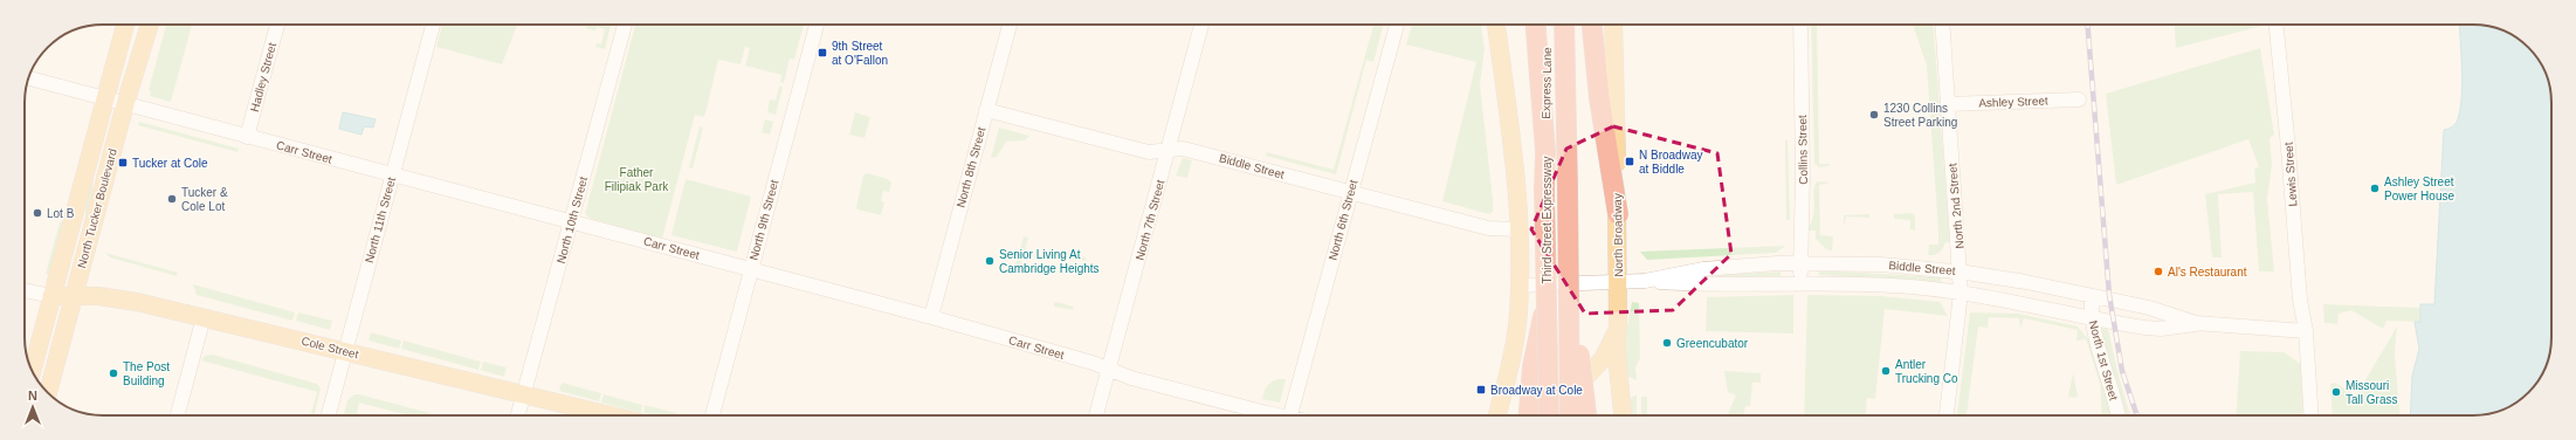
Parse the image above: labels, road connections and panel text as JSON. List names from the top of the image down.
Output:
{
  "streets": {
    "highway": ["Express Lane", "Third Street Expressway"],
    "main road": ["North Tucker Boulevard", "North Broadway", "Cole Street"],
    "street": [
      "Hadley Street",
      "Ashley Street",
      "Collins Street",
      "Carr Street",
      "Biddle Street",
      "North 8th Street",
      "Lewis Street",
      "North 2nd Street",
      "North 11th Street",
      "North 10th Street",
      "North 9th Street",
      "North 7th Street",
      "North 6th Street",
      "North 1st Street"
    ]
  },
  "crossings": [
    ["Hadley Street", "Carr Street"],
    ["Express Lane", "Third Street Expressway"],
    ["Ashley Street", "North 2nd Street"],
    ["Collins Street", "Biddle Street"],
    ["Carr Street", "North 8th Street"],
    ["Carr Street", "North Tucker Boulevard"],
    ["Carr Street", "North 11th Street"],
    ["Carr Street", "North 10th Street"],
    ["Carr Street", "North 9th Street"],
    ["Carr Street", "North 7th Street"],
    ["Biddle Street", "North 8th Street"],
    ["Biddle Street", "Lewis Street"],
    ["Biddle Street", "North 2nd Street"],
    ["Biddle Street", "North 7th Street"],
    ["Biddle Street", "North 6th Street"],
    ["Biddle Street", "North Broadway"],
    ["Biddle Street", "North 1st Street"],
    ["North Tucker Boulevard", "Cole Street"],
    ["North 11th Street", "Cole Street"],
    ["North 10th Street", "Cole Street"]
  ],
  "parks": ["Father Filipiak Park"],
  "places": {
    "transit": [
      "9th Street at O'Fallon",
      "N Broadway at Biddle",
      "Tucker at Cole",
      "Broadway at Cole"
    ],
    "other": [
      "1230 Collins Street Parking",
      "Ashley Street Power House",
      "Tucker & Cole Lot",
      "Lot B",
      "Senior Living At Cambridge Heights",
      "Al's Restaurant",
      "Greencubator",
      "Antler Trucking Co",
      "The Post Building",
      "Missouri Tall Grass"
    ]
  },
  "north": "top"
}
